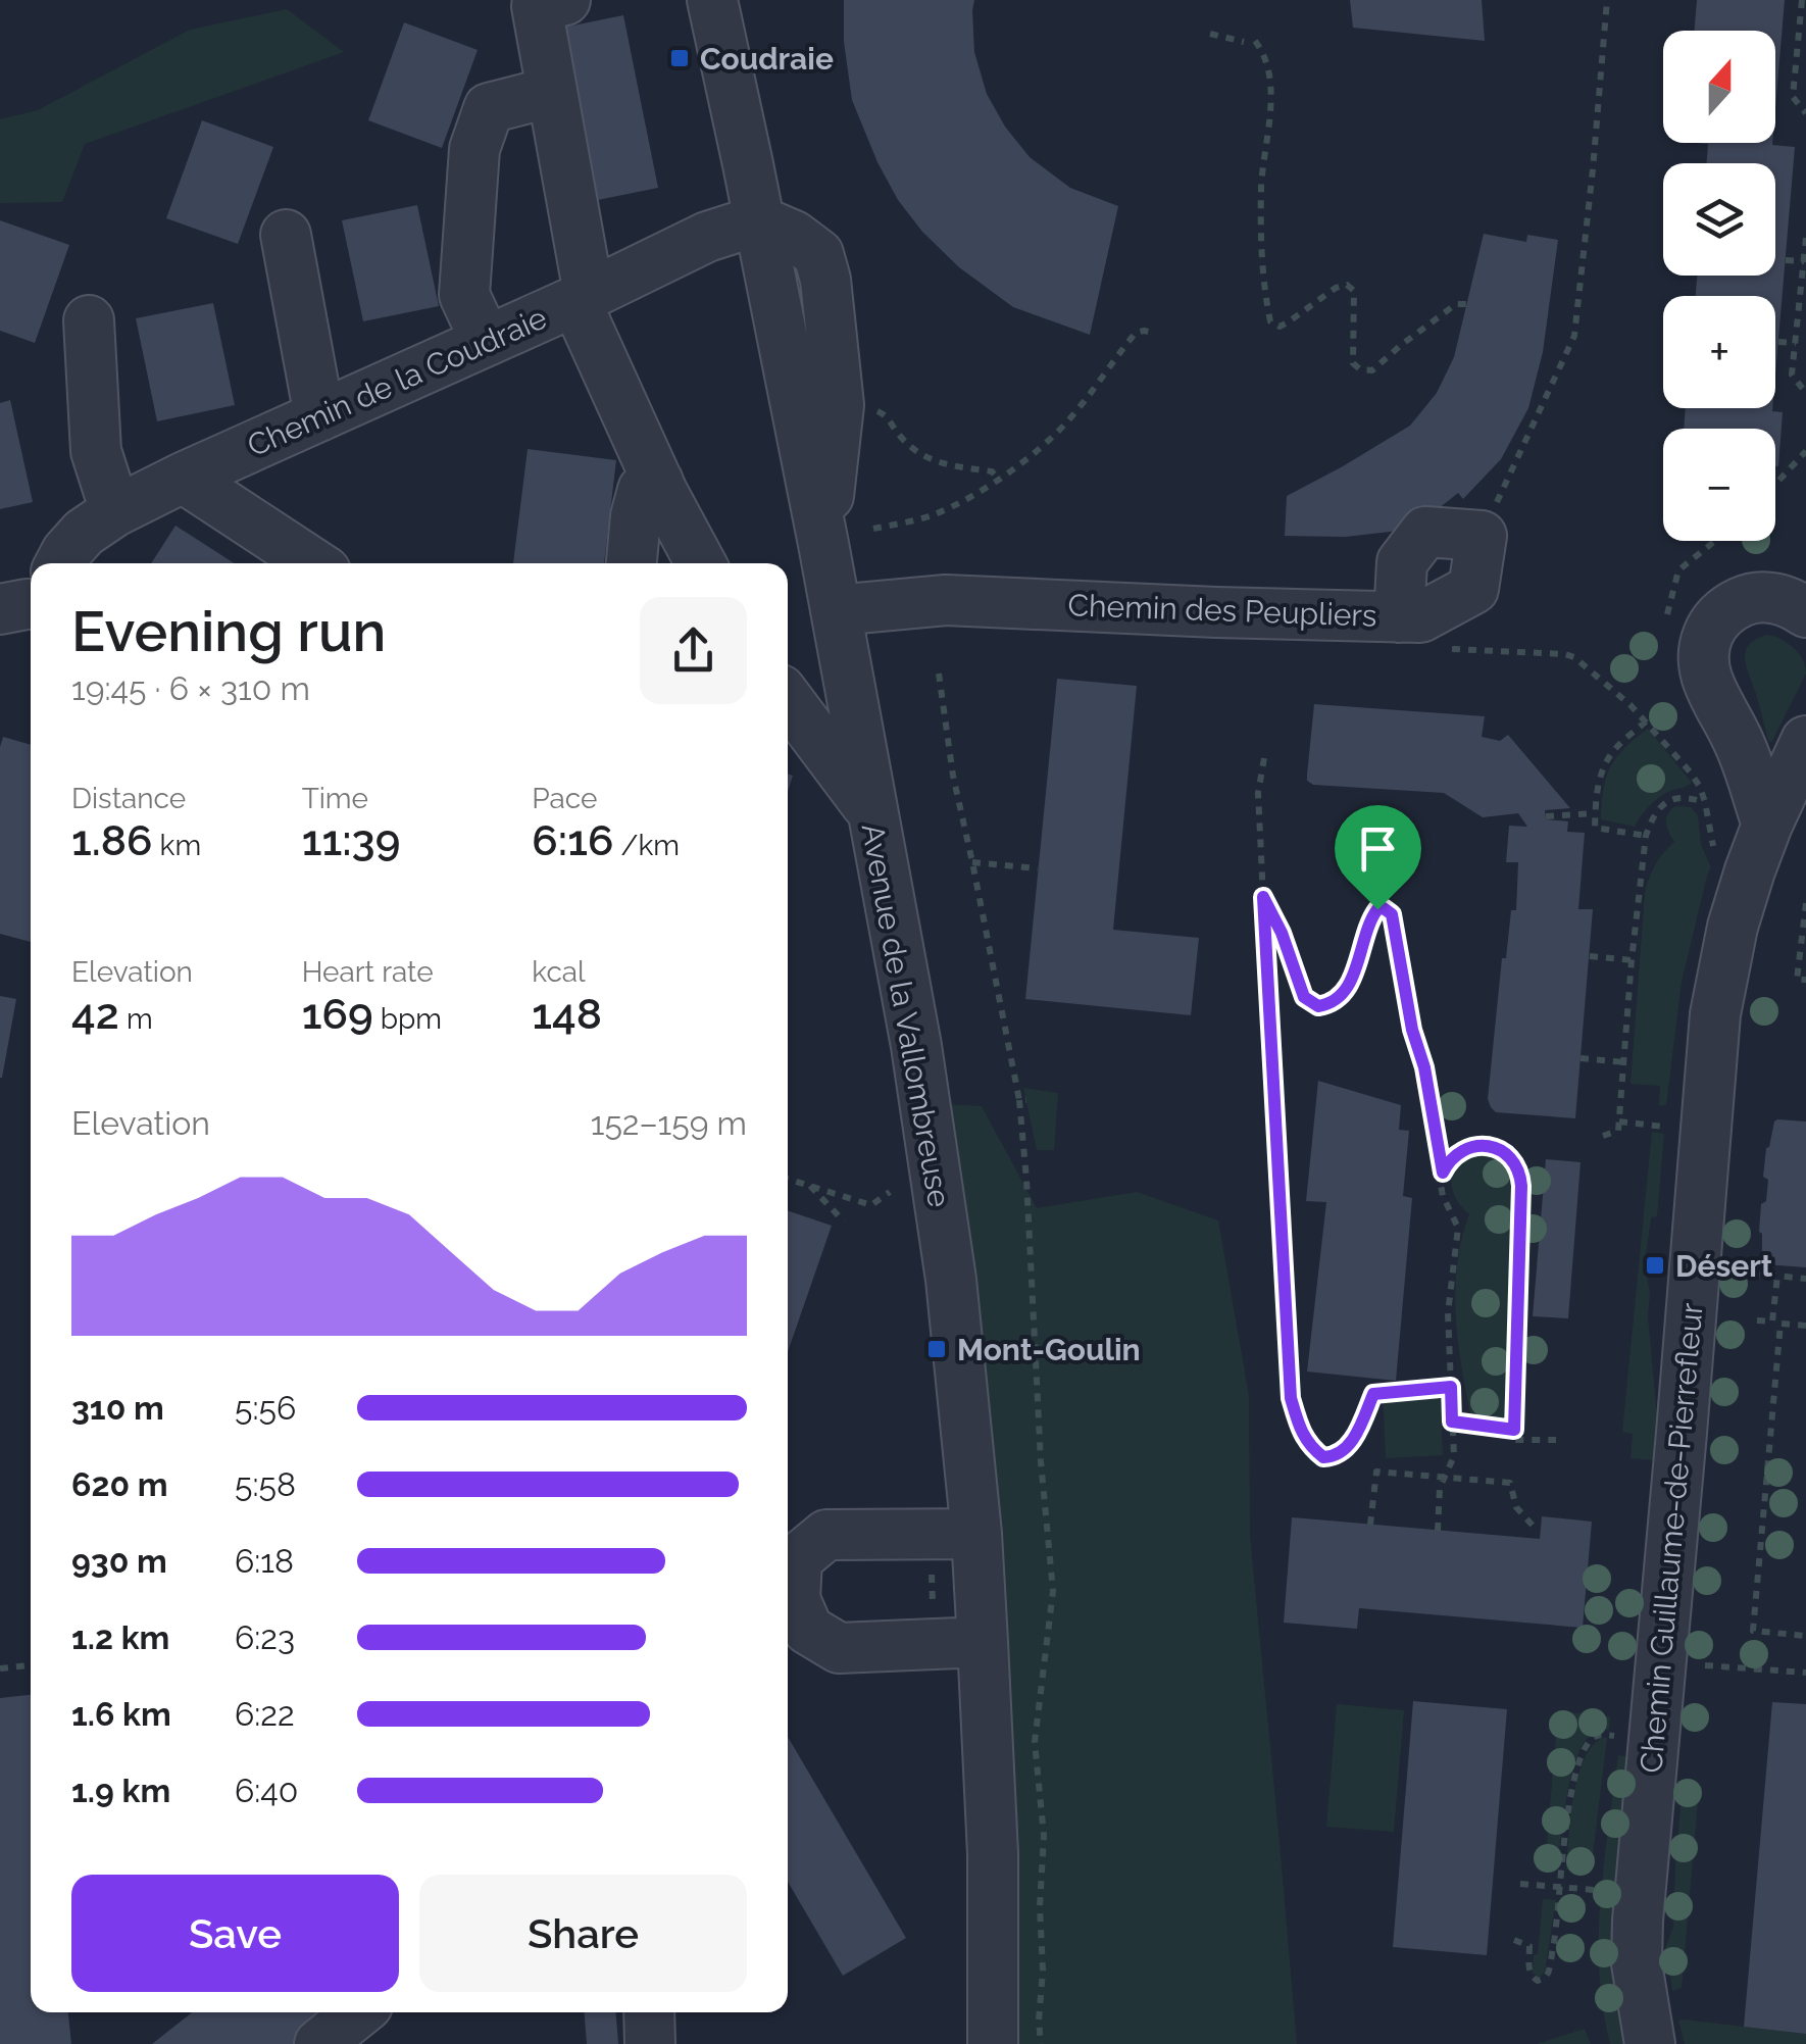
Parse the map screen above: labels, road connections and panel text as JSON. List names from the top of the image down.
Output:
{
  "streets": {
    "street": [
      "Chemin de la Coudraie",
      "Chemin des Peupliers",
      "Avenue de la Vallombreuse",
      "Chemin Guillaume-de-Pierrefleur"
    ]
  },
  "crossings": [
    ["Chemin de la Coudraie", "Avenue de la Vallombreuse"],
    ["Chemin des Peupliers", "Avenue de la Vallombreuse"]
  ],
  "places": {
    "transit": ["Coudraie", "Désert", "Mont-Goulin"]
  },
  "north": "top",
  "page": {
    "map_buttons": ["+", "−"],
    "heading": ["Evening run", "19:45 · 6 × 310 m"],
    "stats": [
      ["Distance", "1.86 km"],
      ["Time", "11:39"],
      ["Pace", "6:16 /km"],
      ["Elevation", "42 m"],
      ["Heart rate", "169 bpm"],
      ["kcal", "148"]
    ],
    "chart": ["Elevation", "152–159 m"],
    "list": [
      {
        "name": "310 m",
        "note": "5:56"
      },
      {
        "name": "620 m",
        "note": "5:58"
      },
      {
        "name": "930 m",
        "note": "6:18"
      },
      {
        "name": "1.2 km",
        "note": "6:23"
      },
      {
        "name": "1.6 km",
        "note": "6:22"
      },
      {
        "name": "1.9 km",
        "note": "6:40"
      }
    ],
    "buttons": ["Save", "Share"]
  }
}
